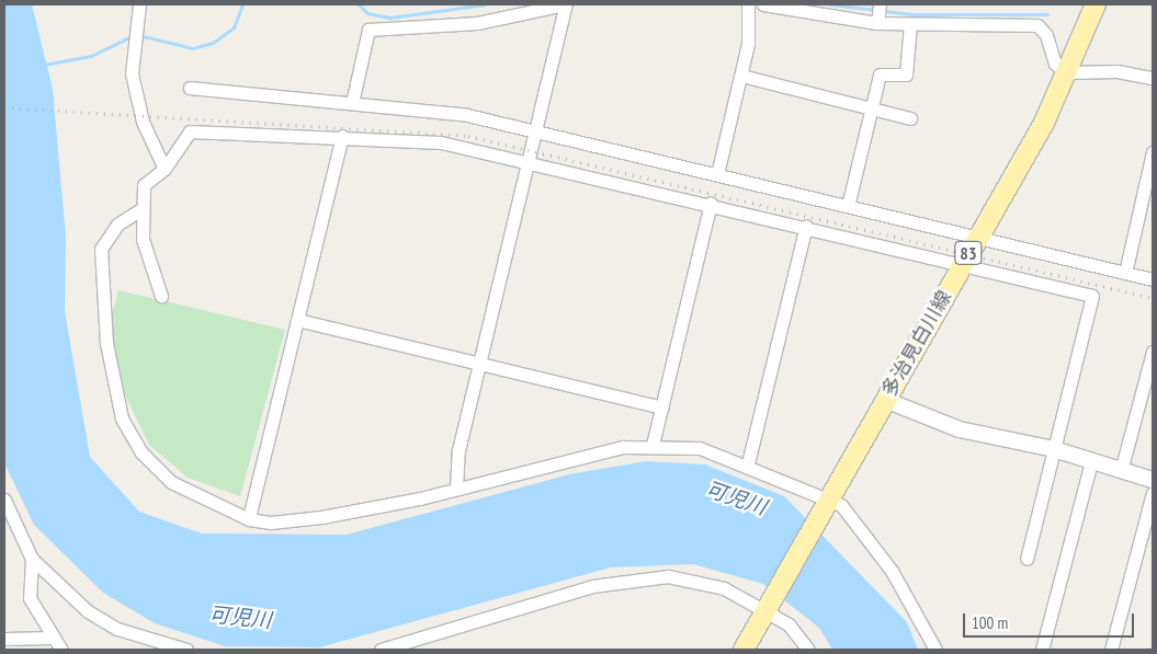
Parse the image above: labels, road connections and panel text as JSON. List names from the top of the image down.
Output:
{
  "streets": {
    "main road": ["83", "多治見白川線"]
  },
  "water": ["可児川"],
  "scale_bar": "100 m"
}
